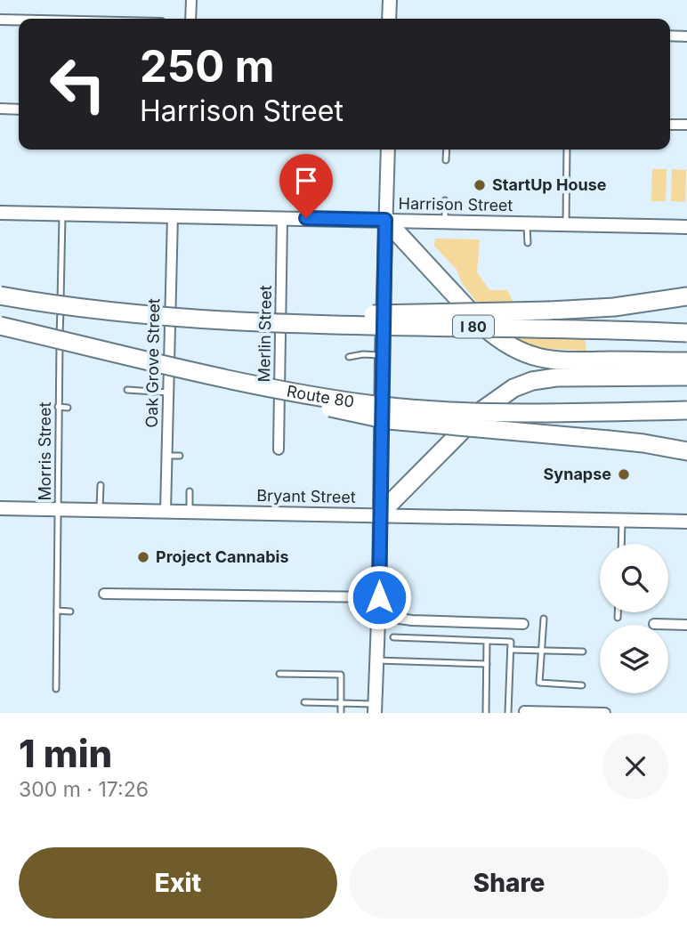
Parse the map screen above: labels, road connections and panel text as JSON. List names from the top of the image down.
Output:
{
  "streets": {
    "highway": ["I 80", "Route 80"],
    "main road": ["Harrison Street", "Bryant Street"],
    "street": ["Merlin Street", "Oak Grove Street"],
    "lane": ["Morris Street"]
  },
  "crossings": [
    ["Harrison Street", "Merlin Street"],
    ["Harrison Street", "Oak Grove Street"],
    ["Harrison Street", "Morris Street"],
    ["Oak Grove Street", "Bryant Street"],
    ["Morris Street", "Bryant Street"]
  ],
  "places": ["StartUp House", "Synapse", "Project Cannabis"],
  "page": {
    "turn": ["250 m", "Harrison Street"],
    "heading": ["1 min", "300 m · 17:26"],
    "buttons": ["Exit", "Share"]
  }
}
